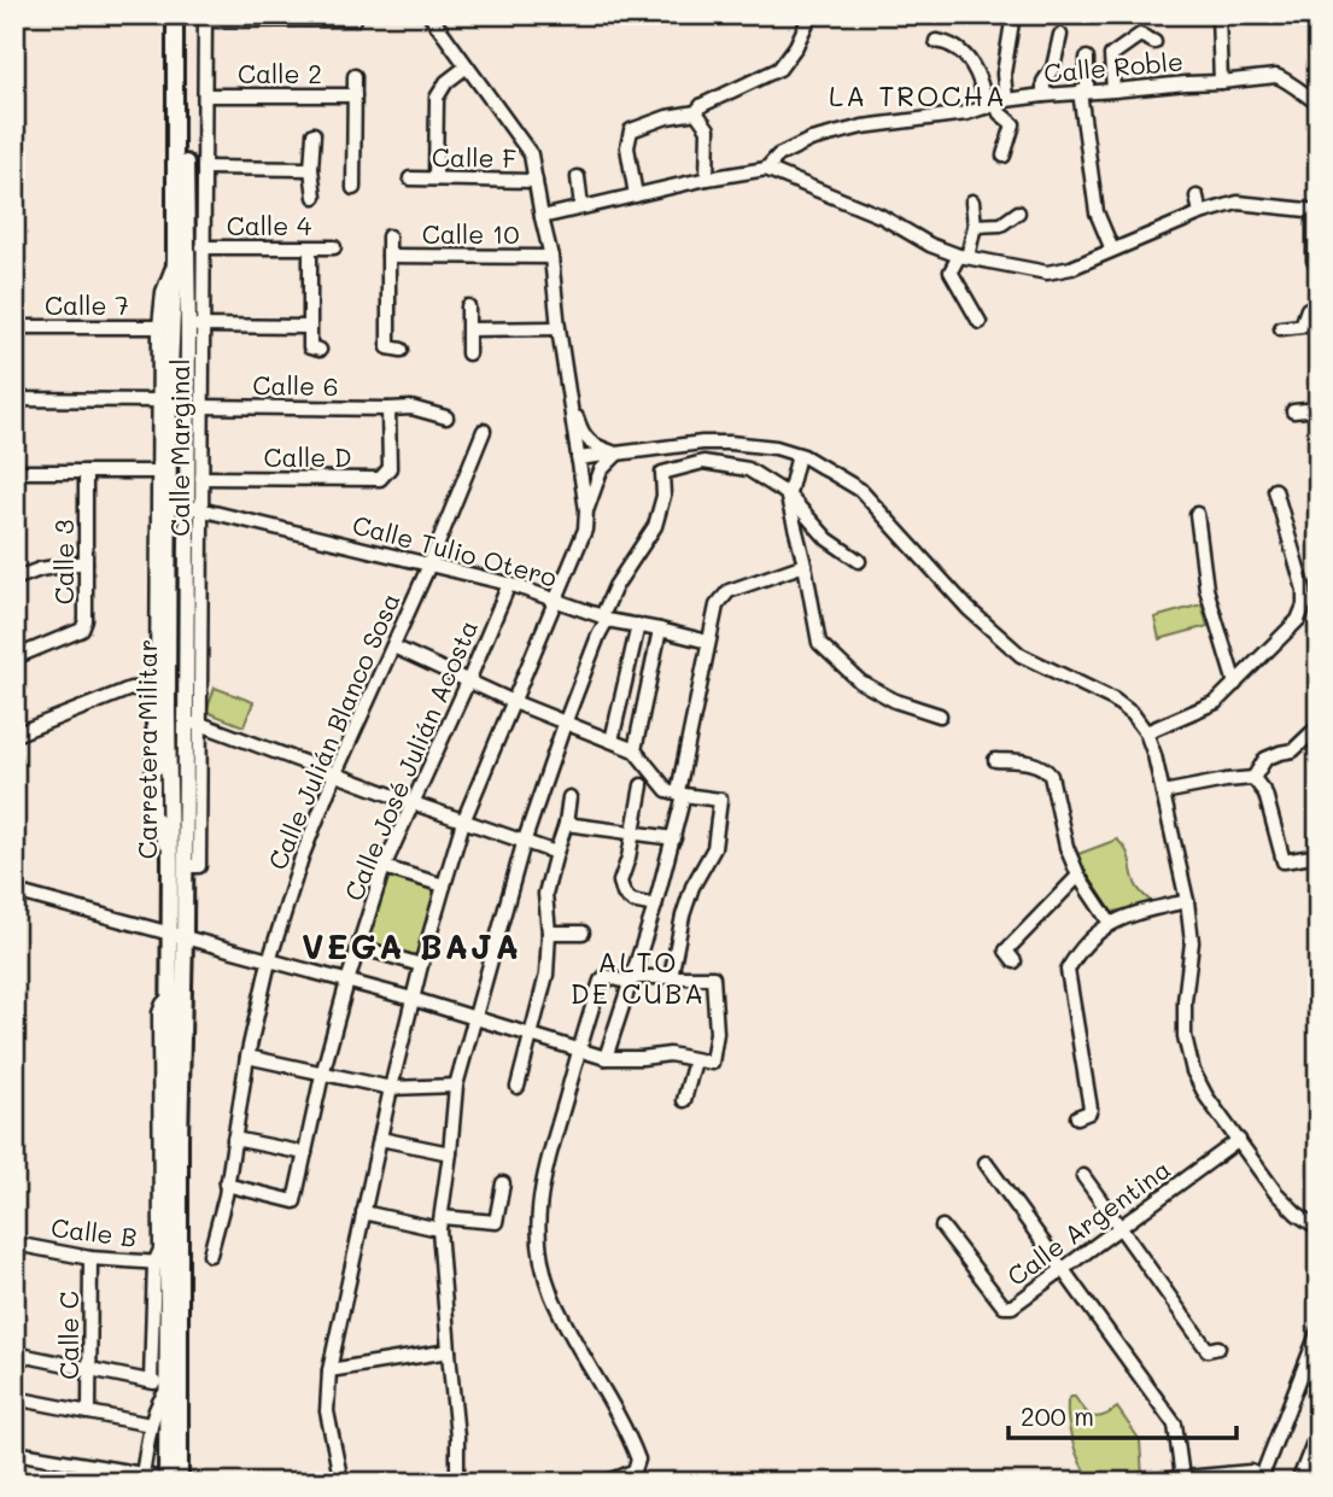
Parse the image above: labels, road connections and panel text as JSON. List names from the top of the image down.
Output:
{
  "streets": {
    "main road": ["Carretera Militar"],
    "street": [
      "Calle Roble",
      "Calle 2",
      "Calle F",
      "Calle 4",
      "Calle 10",
      "Calle 7",
      "Calle 6",
      "Calle Marginal",
      "Calle D",
      "Calle Tulio Otero",
      "Calle 3",
      "Calle Julián Blanco Sosa",
      "Calle José Julián Acosta",
      "Calle Argentina",
      "Calle B",
      "Calle C"
    ]
  },
  "crossings": [
    ["Calle 2", "Calle Marginal"],
    ["Calle 4", "Calle Marginal"],
    ["Calle 7", "Calle Marginal"],
    ["Calle 6", "Calle Marginal"],
    ["Calle 6", "Calle D"],
    ["Calle Marginal", "Calle D"],
    ["Calle Marginal", "Calle Tulio Otero"],
    ["Calle Marginal", "Carretera Militar"],
    ["Calle Tulio Otero", "Calle Julián Blanco Sosa"],
    ["Calle Tulio Otero", "Carretera Militar"],
    ["Calle Tulio Otero", "Calle José Julián Acosta"],
    ["Calle Julián Blanco Sosa", "Calle José Julián Acosta"],
    ["Carretera Militar", "Calle B"],
    ["Calle B", "Calle C"]
  ],
  "districts": ["LA TROCHA", "VEGA BAJA", "ALTO DE CUBA"],
  "scale_bar": "200 m"
}
